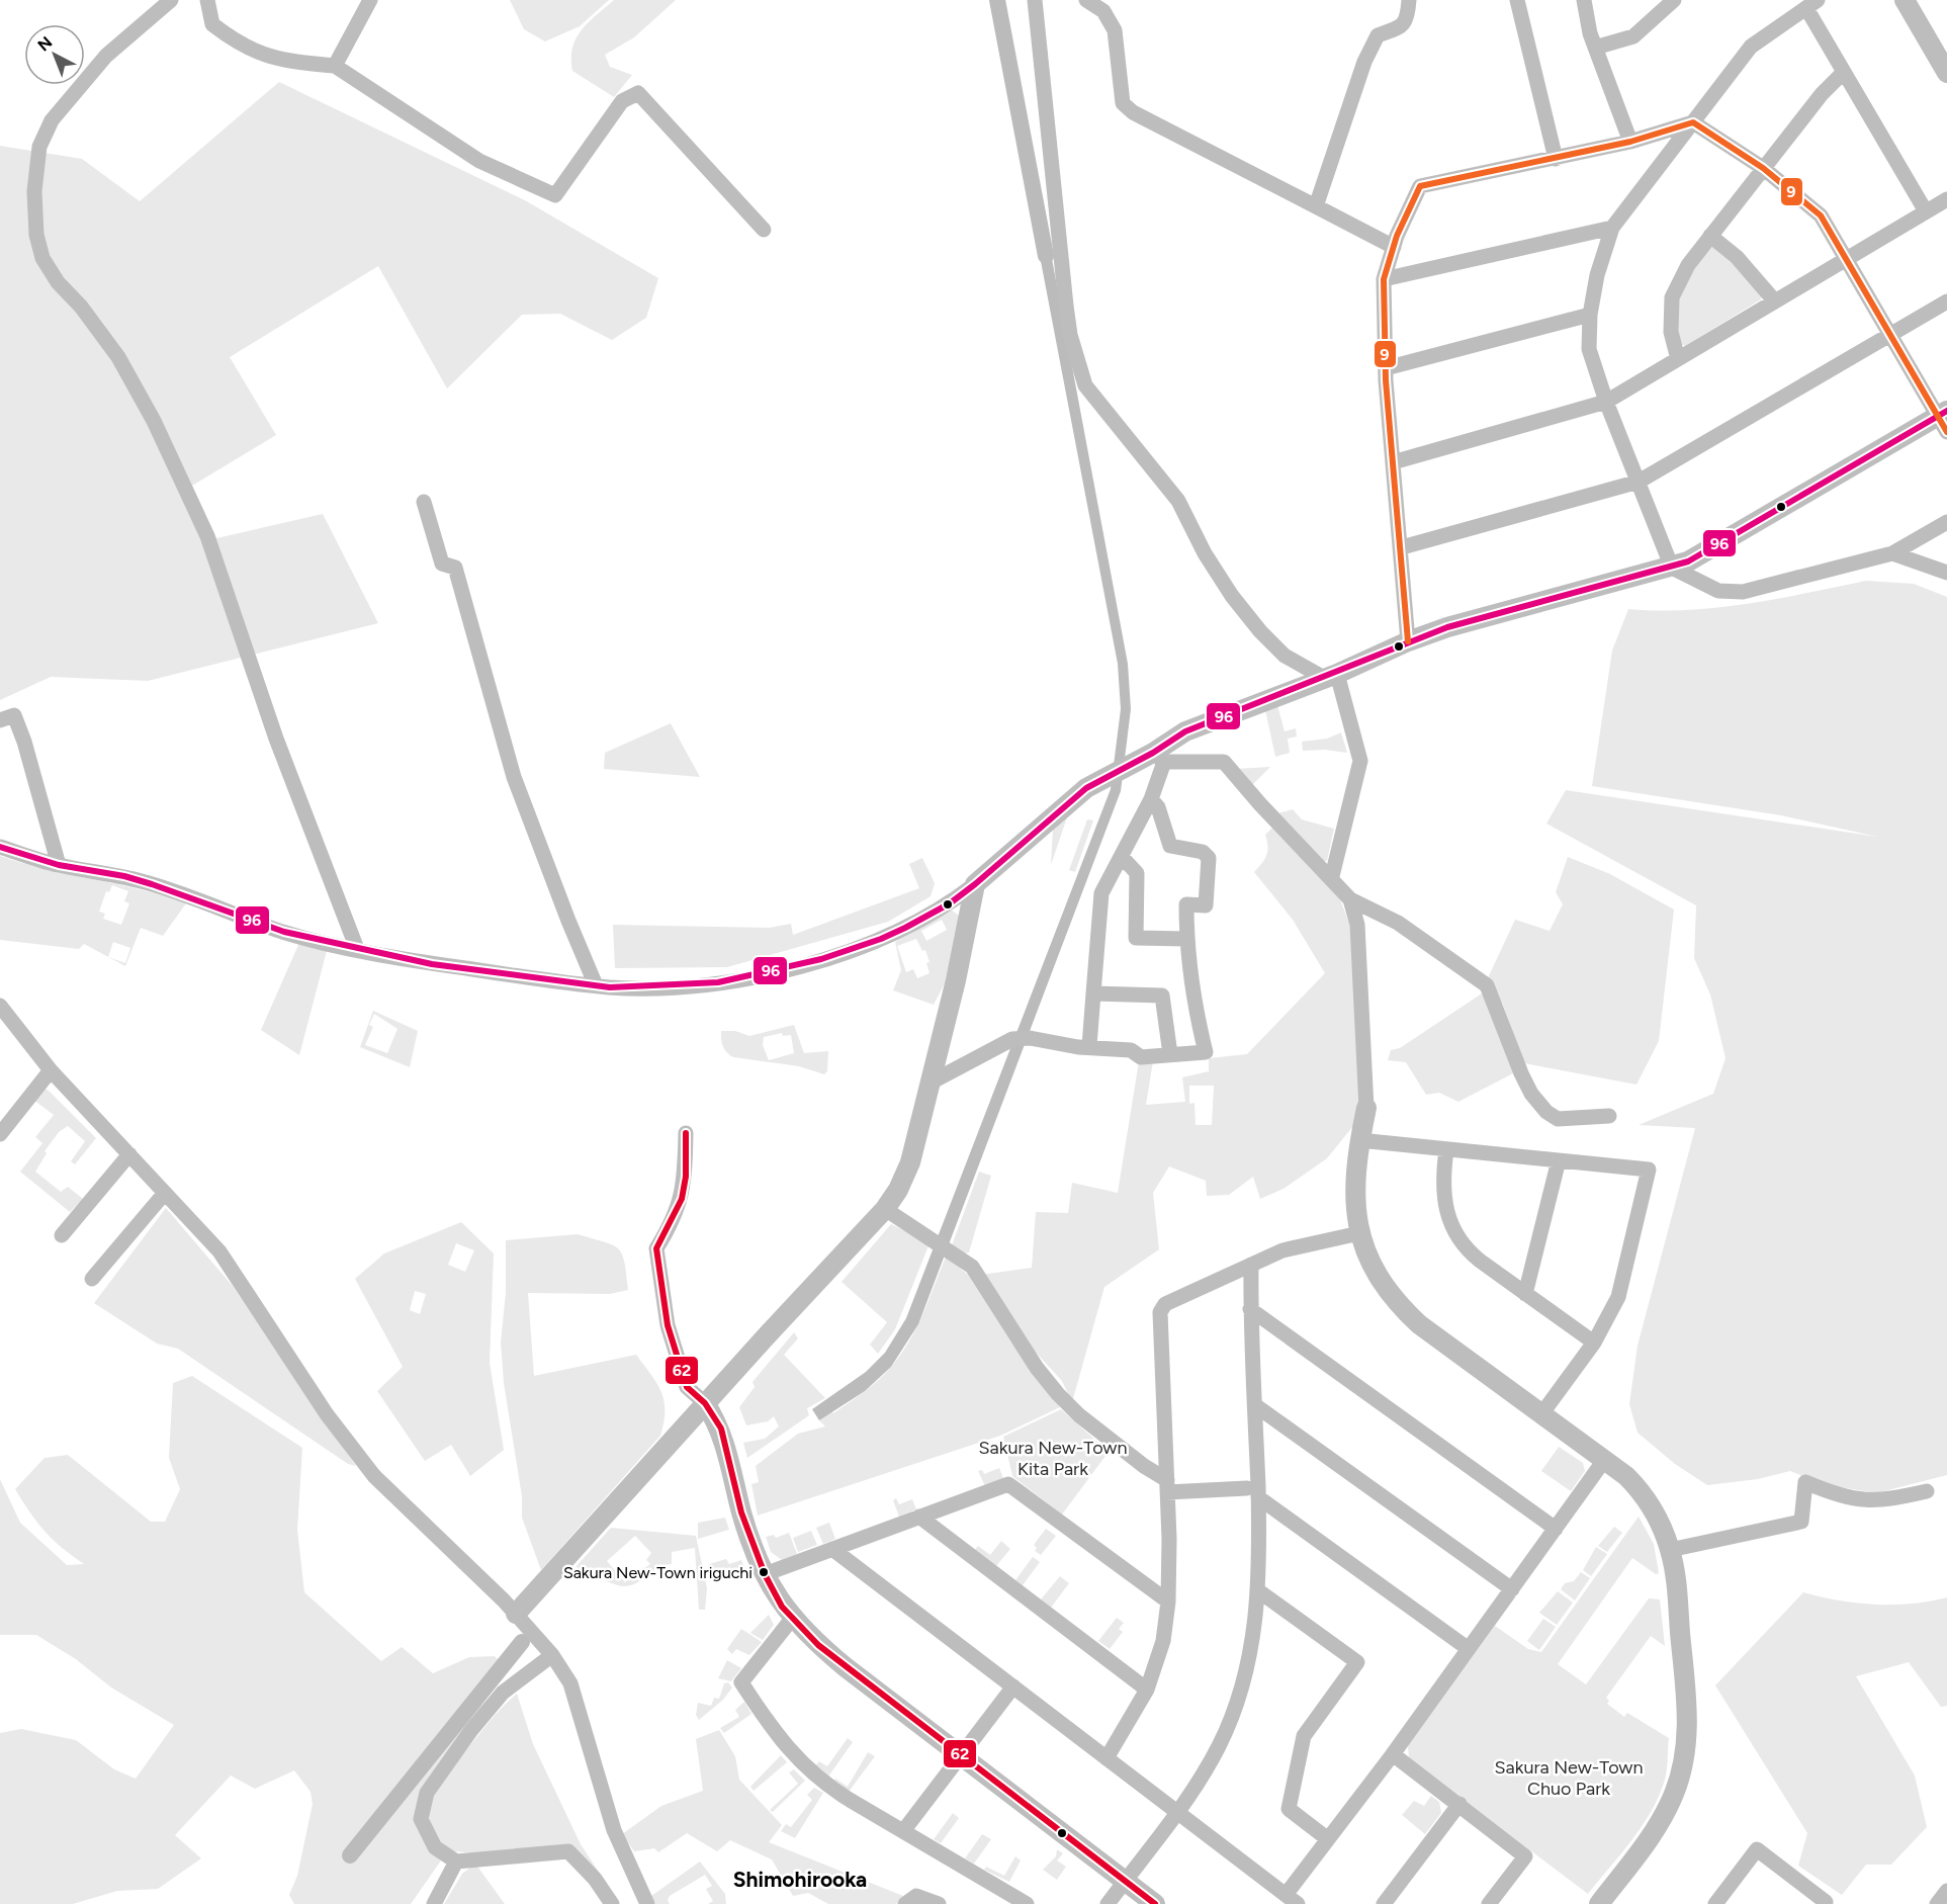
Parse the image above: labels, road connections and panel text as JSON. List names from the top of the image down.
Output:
{
  "districts": ["Shimohirooka"],
  "parks": ["Sakura New-Town Kita Park", "Sakura New-Town Chuo Park"],
  "places": ["Sakura New-Town iriguchi"],
  "lines": ["transit line 9", "transit line 96", "transit line 62"],
  "north": "top left"
}
